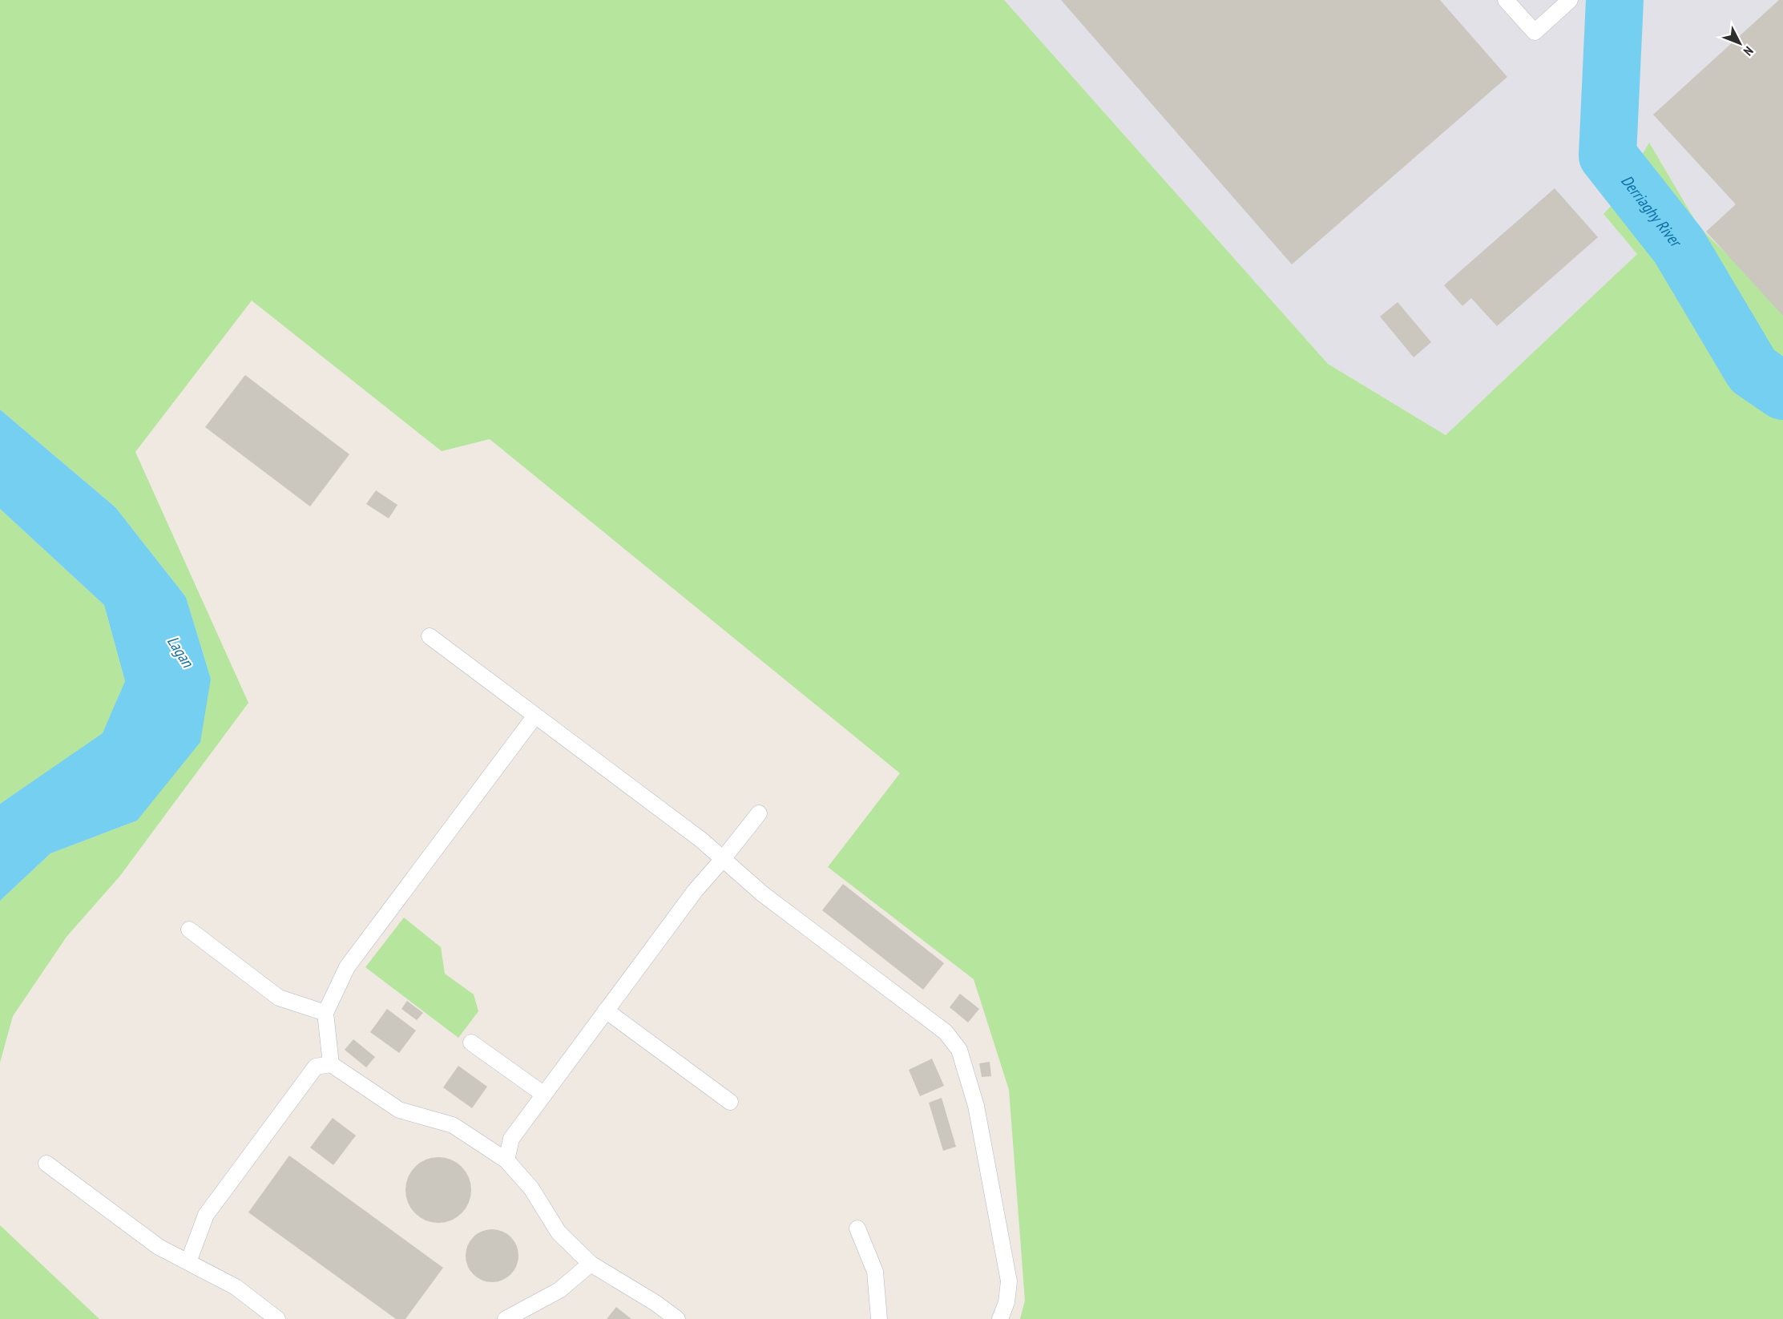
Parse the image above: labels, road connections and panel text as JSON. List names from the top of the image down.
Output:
{
  "water": ["Derriaghy River", "Lagan"],
  "north": "bottom right"
}
